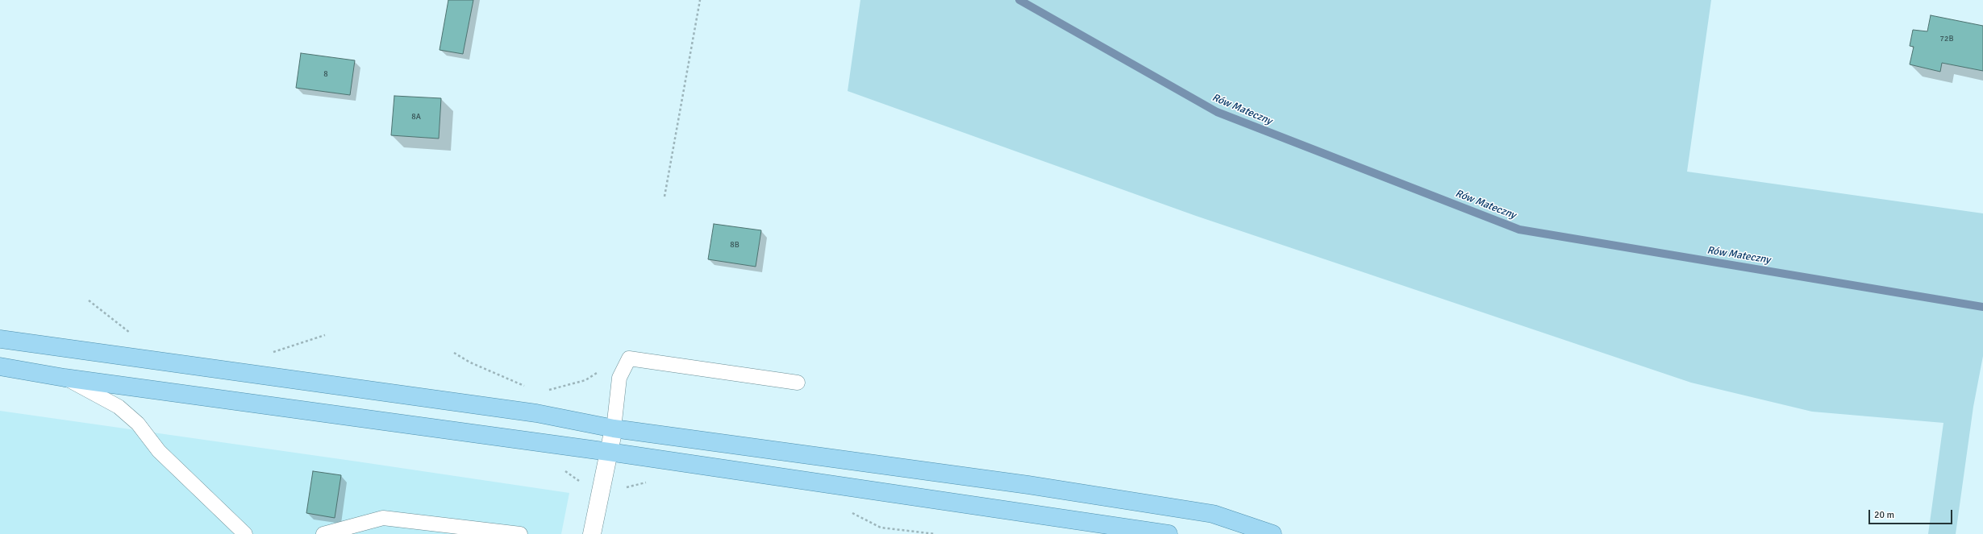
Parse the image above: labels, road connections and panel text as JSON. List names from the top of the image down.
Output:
{
  "water": ["Rów Mateczny"],
  "house_numbers": [
    "72B",
    "8",
    "8A",
    "8B"
  ],
  "scale_bar": "20 m"
}
